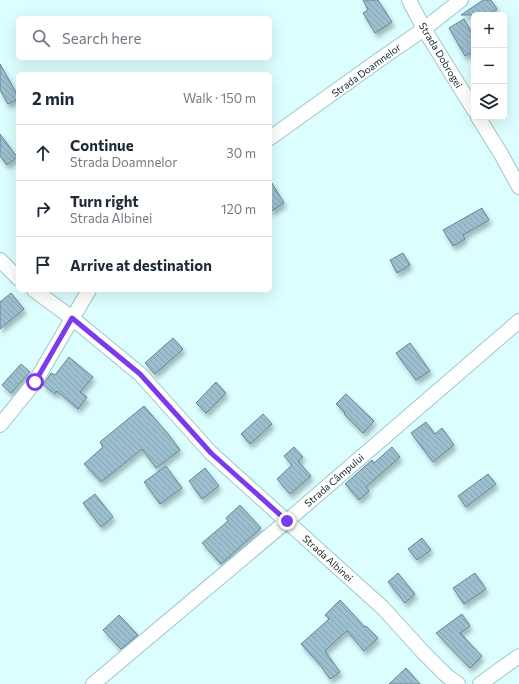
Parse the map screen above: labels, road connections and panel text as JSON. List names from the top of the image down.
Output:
{
  "streets": {
    "street": [
      "Strada Dobrogei",
      "Strada Doamnelor",
      "Strada Câmpului",
      "Strada Albinei"
    ]
  },
  "crossings": [
    ["Strada Dobrogei", "Strada Doamnelor"],
    ["Strada Câmpului", "Strada Albinei"]
  ],
  "page": {
    "map_buttons": ["+", "−"],
    "search": "Search here",
    "heading": ["2 min", "Walk · 150 m"],
    "list": [
      ["Continue", "Strada Doamnelor", "30 m"],
      ["Turn right", "Strada Albinei", "120 m"],
      "Arrive at destination"
    ]
  }
}
